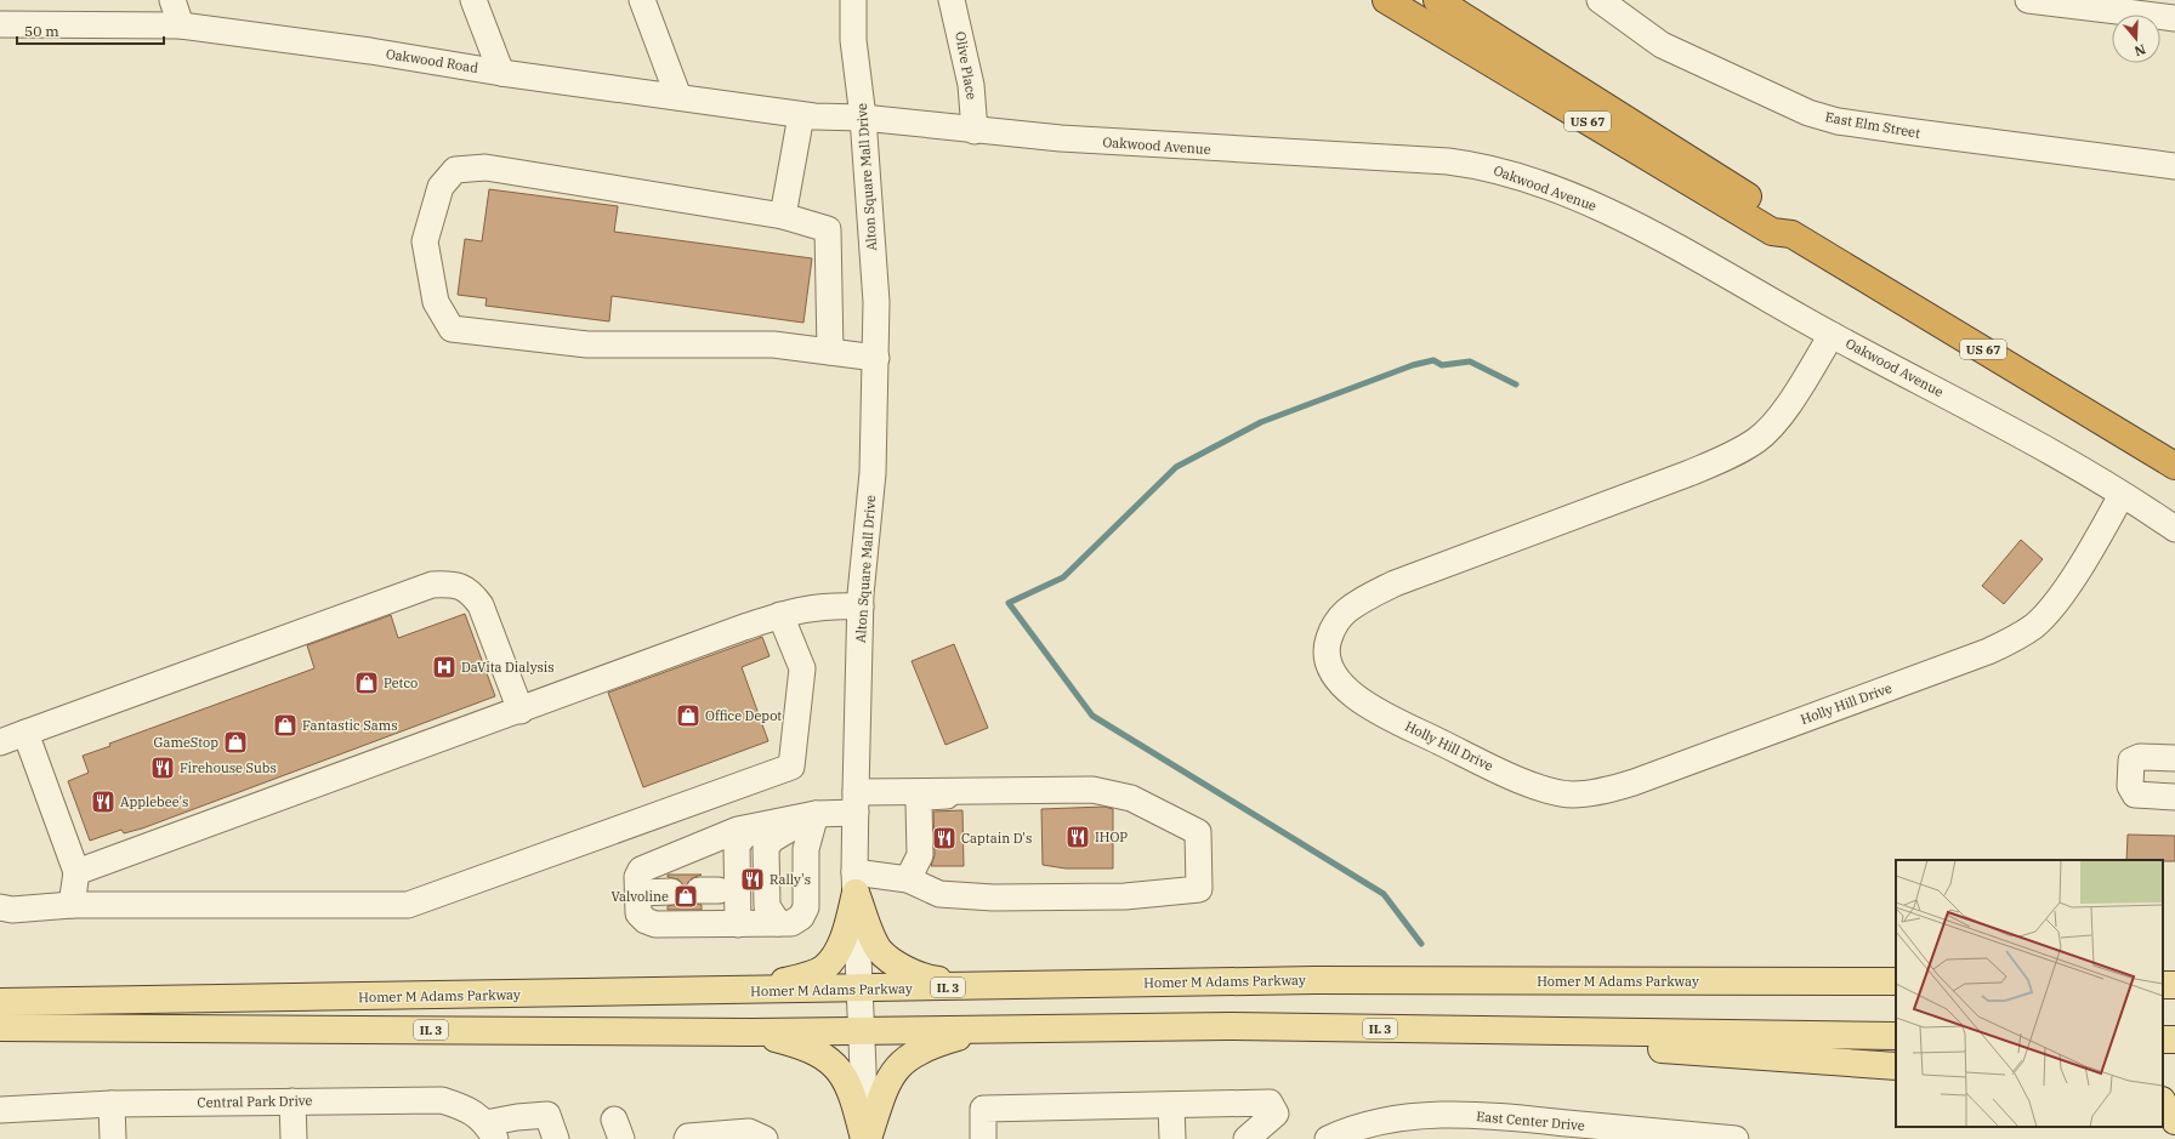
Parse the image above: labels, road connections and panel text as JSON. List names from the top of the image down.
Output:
{
  "streets": {
    "highway": ["US 67"],
    "main road": ["Homer M Adams Parkway", "IL 3"],
    "street": [
      "Oakwood Road",
      "Olive Place",
      "East Elm Street",
      "Oakwood Avenue",
      "Alton Square Mall Drive",
      "Holly Hill Drive",
      "Central Park Drive",
      "East Center Drive"
    ]
  },
  "crossings": [
    ["Oakwood Road", "Oakwood Avenue"],
    ["Oakwood Road", "Alton Square Mall Drive"],
    ["Olive Place", "Oakwood Avenue"],
    ["Oakwood Avenue", "Alton Square Mall Drive"],
    ["Oakwood Avenue", "Holly Hill Drive"],
    ["Alton Square Mall Drive", "Homer M Adams Parkway"],
    ["Alton Square Mall Drive", "IL 3"]
  ],
  "places": {
    "hospital": ["DaVita Dialysis"],
    "shop": [
      "Petco",
      "Office Depot",
      "Fantastic Sams",
      "GameStop",
      "Valvoline"
    ],
    "restaurant": [
      "Firehouse Subs",
      "Applebee's",
      "IHOP",
      "Captain D's",
      "Rally's"
    ]
  },
  "scale_bar": "50 m",
  "north": "bottom"
}
